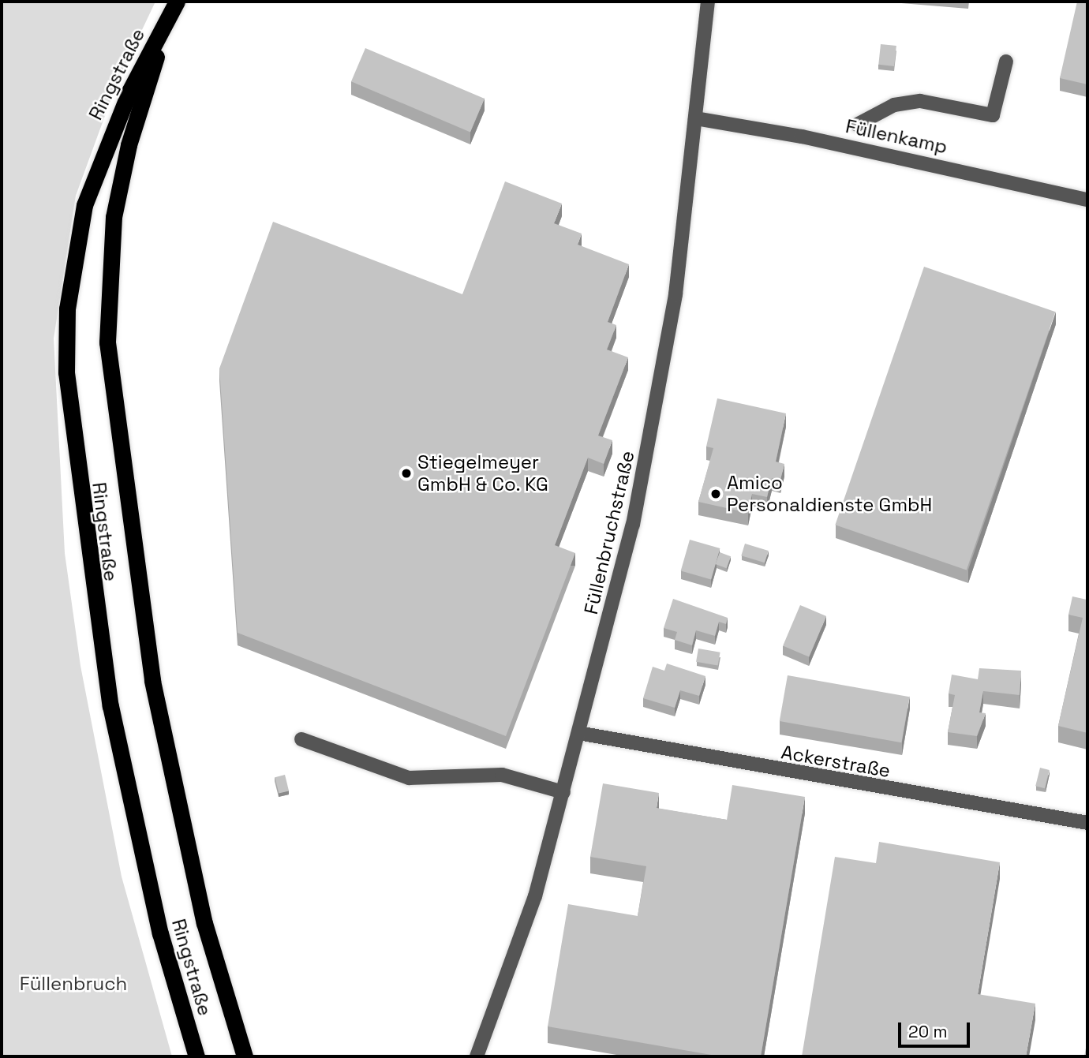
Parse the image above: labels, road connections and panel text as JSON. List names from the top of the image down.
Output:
{
  "streets": {
    "highway": ["Ringstraße"],
    "street": ["Füllenkamp", "Füllenbruchstraße", "Ackerstraße"]
  },
  "crossings": [
    ["Füllenkamp", "Füllenbruchstraße"],
    ["Füllenbruchstraße", "Ackerstraße"]
  ],
  "parks": ["Füllenbruch"],
  "places": ["Stiegelmeyer GmbH & Co. KG", "Amico Personaldienste GmbH"],
  "scale_bar": "20 m"
}
